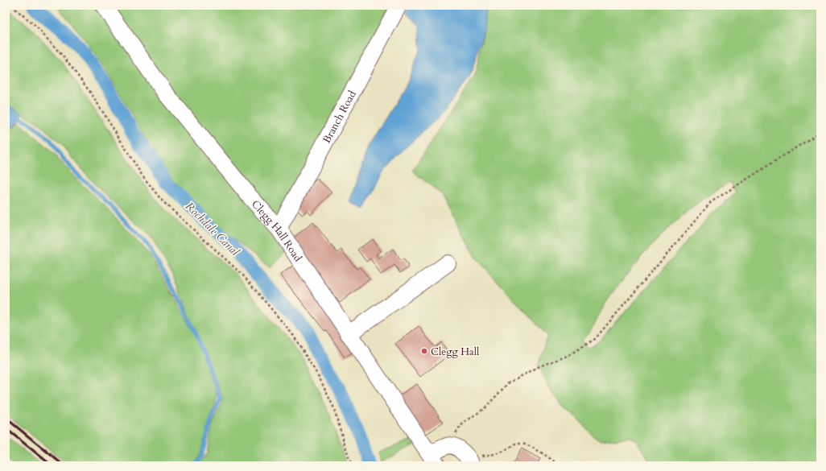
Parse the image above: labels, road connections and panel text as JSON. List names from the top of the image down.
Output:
{
  "streets": {
    "street": ["Branch Road", "Clegg Hall Road"]
  },
  "crossings": [
    ["Branch Road", "Clegg Hall Road"]
  ],
  "water": ["Rochdale Canal"],
  "places": ["Clegg Hall"]
}
